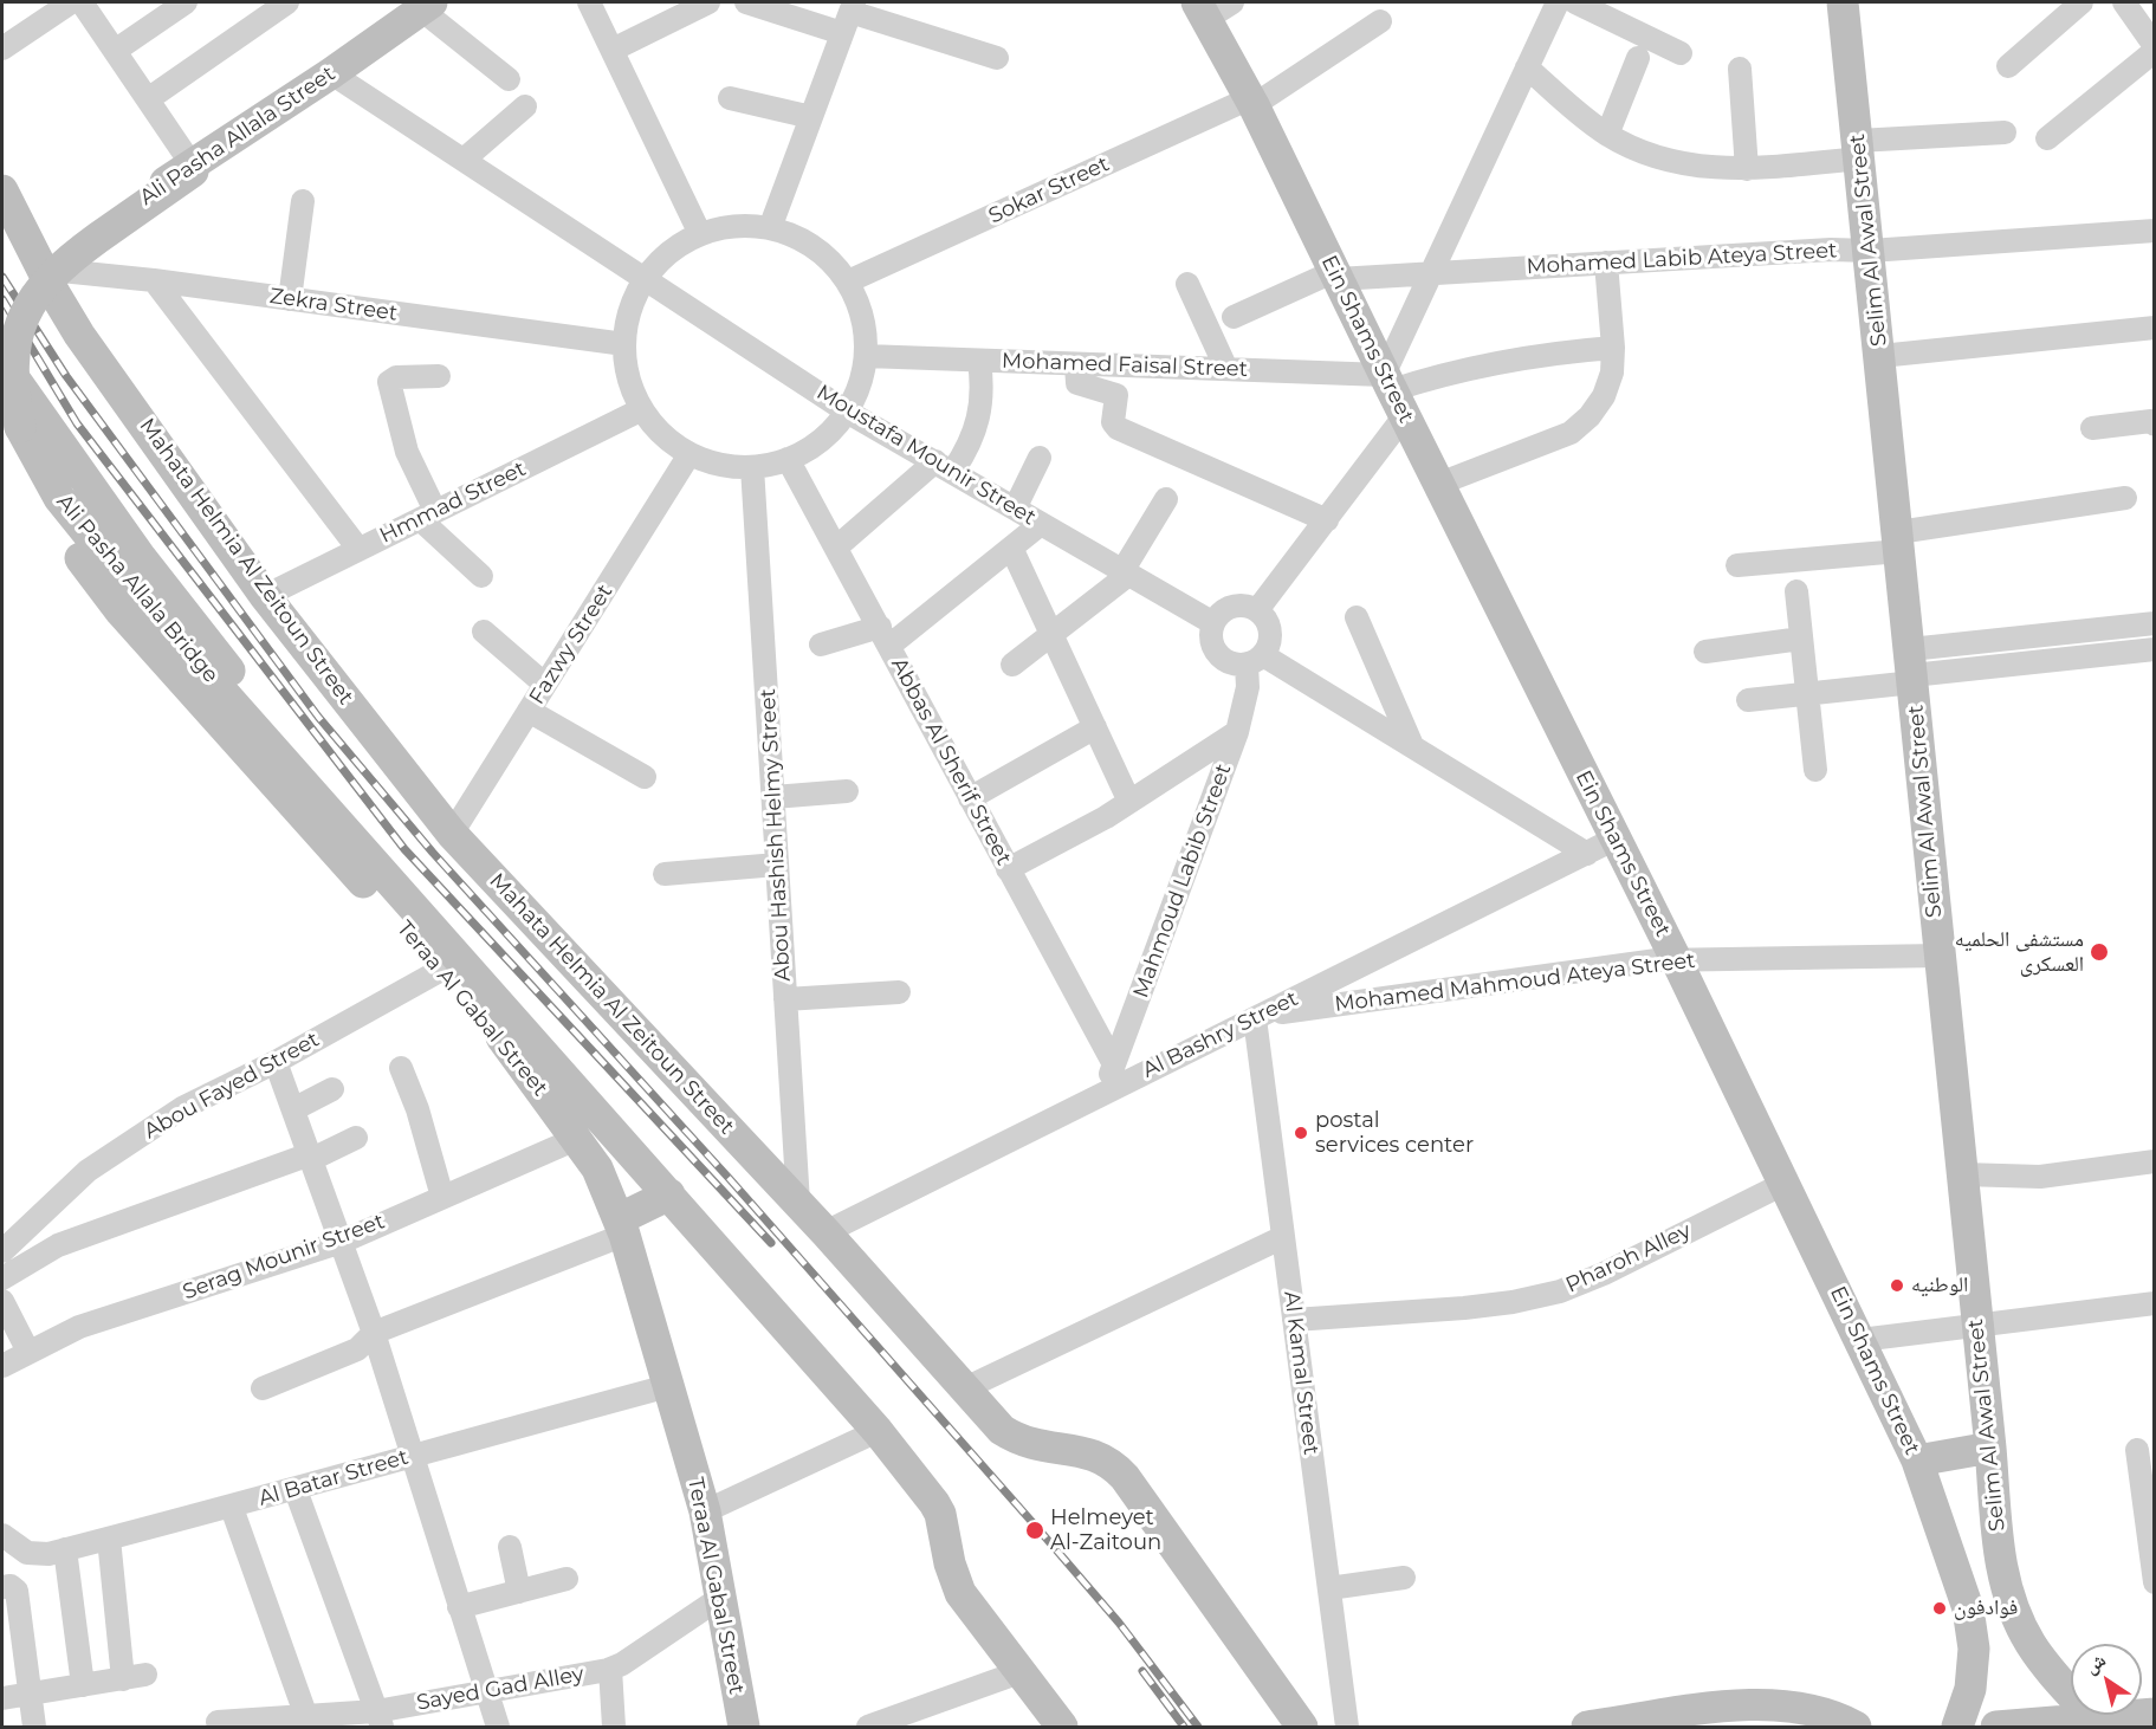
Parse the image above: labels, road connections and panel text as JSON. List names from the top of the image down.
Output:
{
  "streets": {
    "street": [
      "Ali Pasha Allala Street",
      "Sokar Street",
      "Selim Al Awal Street",
      "Mohamed Labib Ateya Street",
      "Zekra Street",
      "Ein Shams Street",
      "Mohamed Faisal Street",
      "Moustafa Mounir Street",
      "Hmmad Street",
      "Mahata Helmia Al Zeitoun Street",
      "Ali Pasha Allala Bridge",
      "Fazwy Street",
      "Abbas Al Sherif Street",
      "Abou Hashish Helmy Street",
      "Mahmoud Labib Street",
      "Mohamed Mahmoud Ateya Street",
      "Teraa Al Gabal Street",
      "Al Bashry Street",
      "Abou Fayed Street",
      "Serag Mounir Street",
      "Pharoh Alley",
      "Al Kamal Street",
      "Al Batar Street",
      "Sayed Gad Alley"
    ]
  },
  "crossings": [
    ["Ali Pasha Allala Street", "Zekra Street"],
    ["Ali Pasha Allala Street", "Moustafa Mounir Street"],
    ["Ali Pasha Allala Street", "Mahata Helmia Al Zeitoun Street"],
    ["Ali Pasha Allala Street", "Ali Pasha Allala Bridge"],
    ["Sokar Street", "Ein Shams Street"],
    ["Selim Al Awal Street", "Mohamed Labib Ateya Street"],
    ["Selim Al Awal Street", "Mohamed Mahmoud Ateya Street"],
    ["Mohamed Labib Ateya Street", "Ein Shams Street"],
    ["Zekra Street", "Mahata Helmia Al Zeitoun Street"],
    ["Ein Shams Street", "Mohamed Faisal Street"],
    ["Ein Shams Street", "Mohamed Mahmoud Ateya Street"],
    ["Ein Shams Street", "Al Bashry Street"],
    ["Ein Shams Street", "Pharoh Alley"],
    ["Moustafa Mounir Street", "Mahmoud Labib Street"],
    ["Hmmad Street", "Mahata Helmia Al Zeitoun Street"],
    ["Mahata Helmia Al Zeitoun Street", "Fazwy Street"],
    ["Mahata Helmia Al Zeitoun Street", "Abou Hashish Helmy Street"],
    ["Mahata Helmia Al Zeitoun Street", "Al Bashry Street"],
    ["Ali Pasha Allala Bridge", "Teraa Al Gabal Street"],
    ["Abbas Al Sherif Street", "Mahmoud Labib Street"],
    ["Mahmoud Labib Street", "Al Bashry Street"],
    ["Mohamed Mahmoud Ateya Street", "Al Bashry Street"],
    ["Mohamed Mahmoud Ateya Street", "Al Kamal Street"],
    ["Teraa Al Gabal Street", "Abou Fayed Street"],
    ["Teraa Al Gabal Street", "Serag Mounir Street"],
    ["Teraa Al Gabal Street", "Al Batar Street"],
    ["Teraa Al Gabal Street", "Sayed Gad Alley"],
    ["Al Bashry Street", "Al Kamal Street"],
    ["Pharoh Alley", "Al Kamal Street"]
  ],
  "places": [
    "مستشفى الحلميه العسكرى",
    "postal services center",
    "الوطنيه",
    "Helmeyet Al-Zaitoun",
    "فوادفون"
  ],
  "north": "top left"
}
